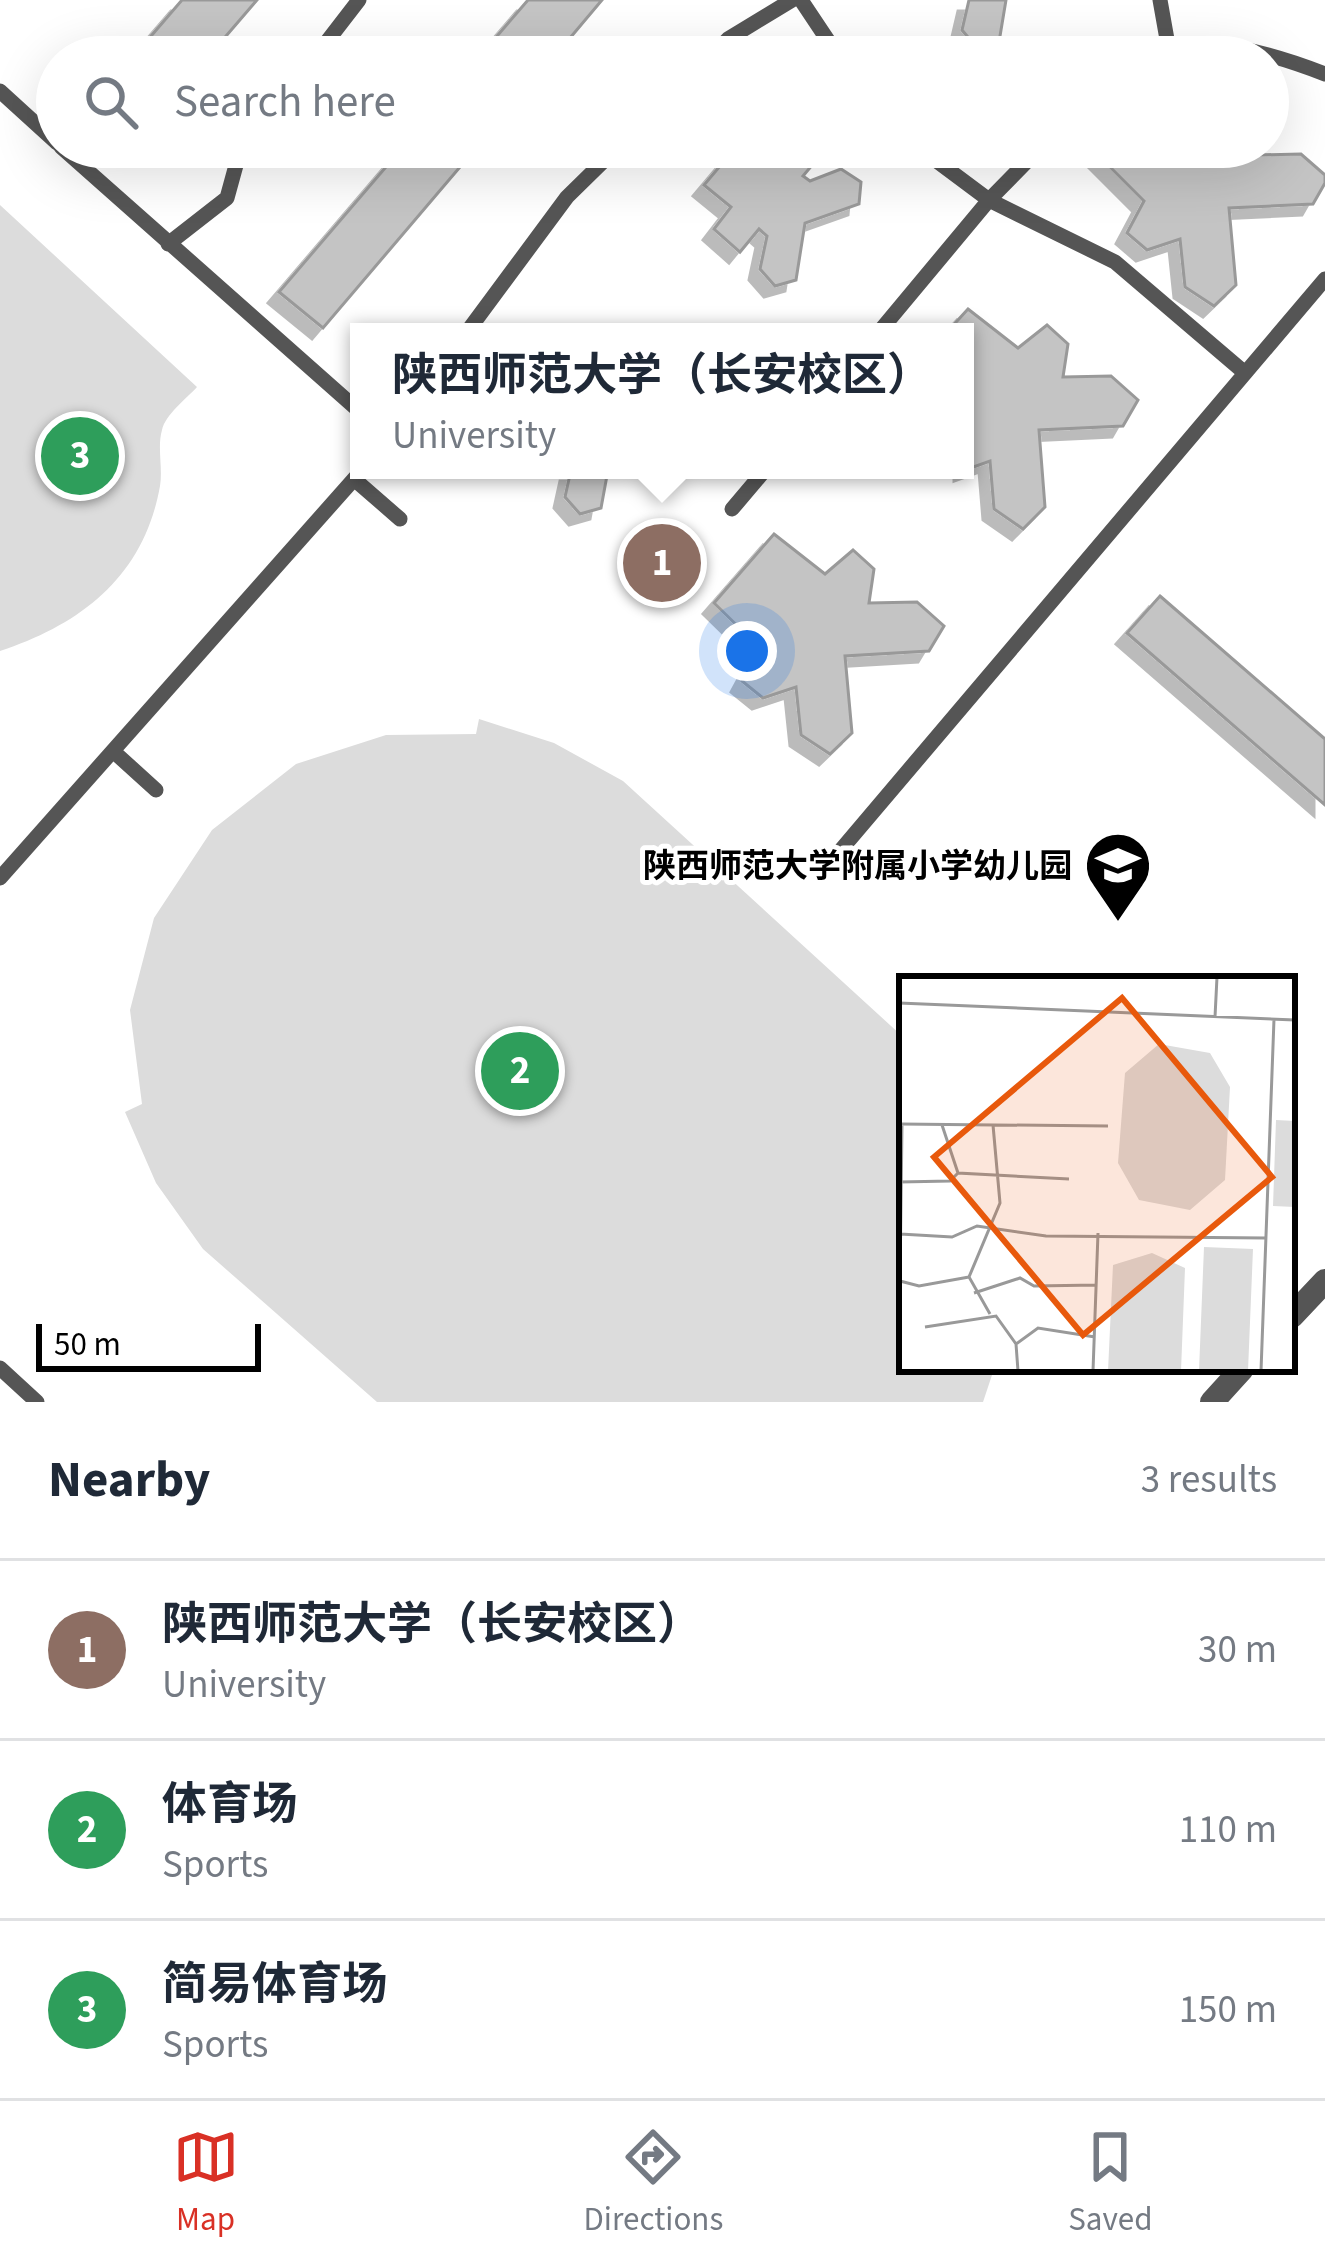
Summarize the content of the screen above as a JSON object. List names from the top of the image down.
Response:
{
  "places": {
    "school or university": ["陕西师范大学附属小学幼儿园"]
  },
  "scale_bar": "50 m",
  "page": {
    "search": "Search here",
    "popup": ["陕西师范大学（长安校区）", "University"],
    "pins": ["3", "1", "2"],
    "scale": "50 m",
    "heading": ["Nearby", "3 results"],
    "list": [
      {
        "mark": "1",
        "name": "陕西师范大学（长安校区）",
        "note": "University",
        "value": "30 m"
      },
      {
        "mark": "2",
        "name": "体育场",
        "note": "Sports",
        "value": "110 m"
      },
      {
        "mark": "3",
        "name": "简易体育场",
        "note": "Sports",
        "value": "150 m"
      }
    ],
    "nav": ["Map", "Directions", "Saved"]
  }
}
